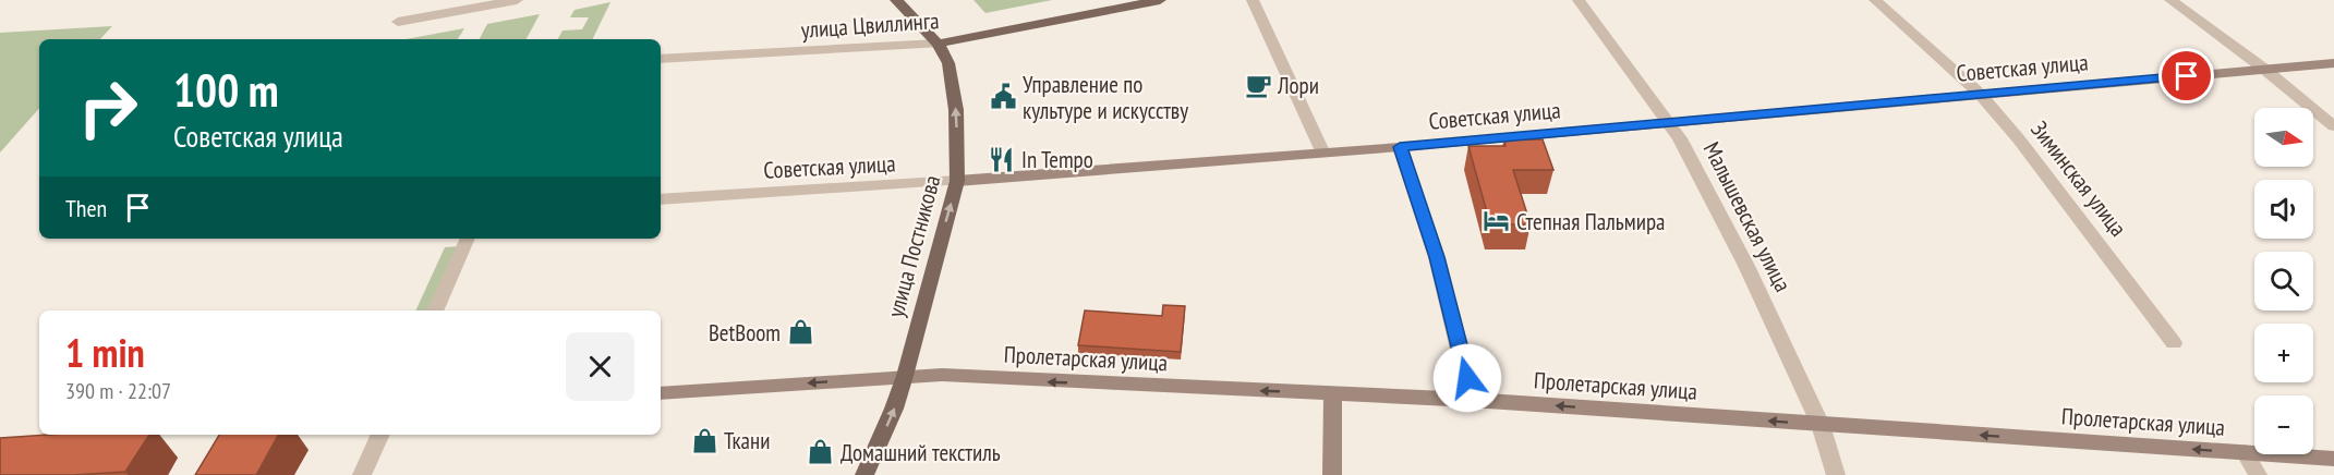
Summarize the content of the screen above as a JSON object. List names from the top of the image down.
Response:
{
  "streets": {
    "main road": ["улица Цвиллинга", "улица Постникова"],
    "street": [
      "Советская улица",
      "Зиминская улица",
      "Малышевская улица",
      "Пролетарская улица"
    ]
  },
  "crossings": [
    ["улица Цвиллинга", "улица Постникова"],
    ["Советская улица", "Зиминская улица"],
    ["Советская улица", "Малышевская улица"],
    ["Советская улица", "улица Постникова"],
    ["Малышевская улица", "Пролетарская улица"],
    ["улица Постникова", "Пролетарская улица"]
  ],
  "one_way": ["улица Постникова", "Пролетарская улица"],
  "places": {
    "cafe": ["Лори"],
    "public building": ["Управление по культуре и искусству"],
    "restaurant": ["In Tempo"],
    "hotel": ["Степная Пальмира"],
    "shop": ["BetBoom", "Ткани", "Домашний текстиль"]
  },
  "north": "right",
  "page": {
    "turn": ["100 m", "Советская улица"],
    "map_buttons": ["+", "−"],
    "then": "Then",
    "heading": ["1 min", "390 m · 22:07"]
  }
}
